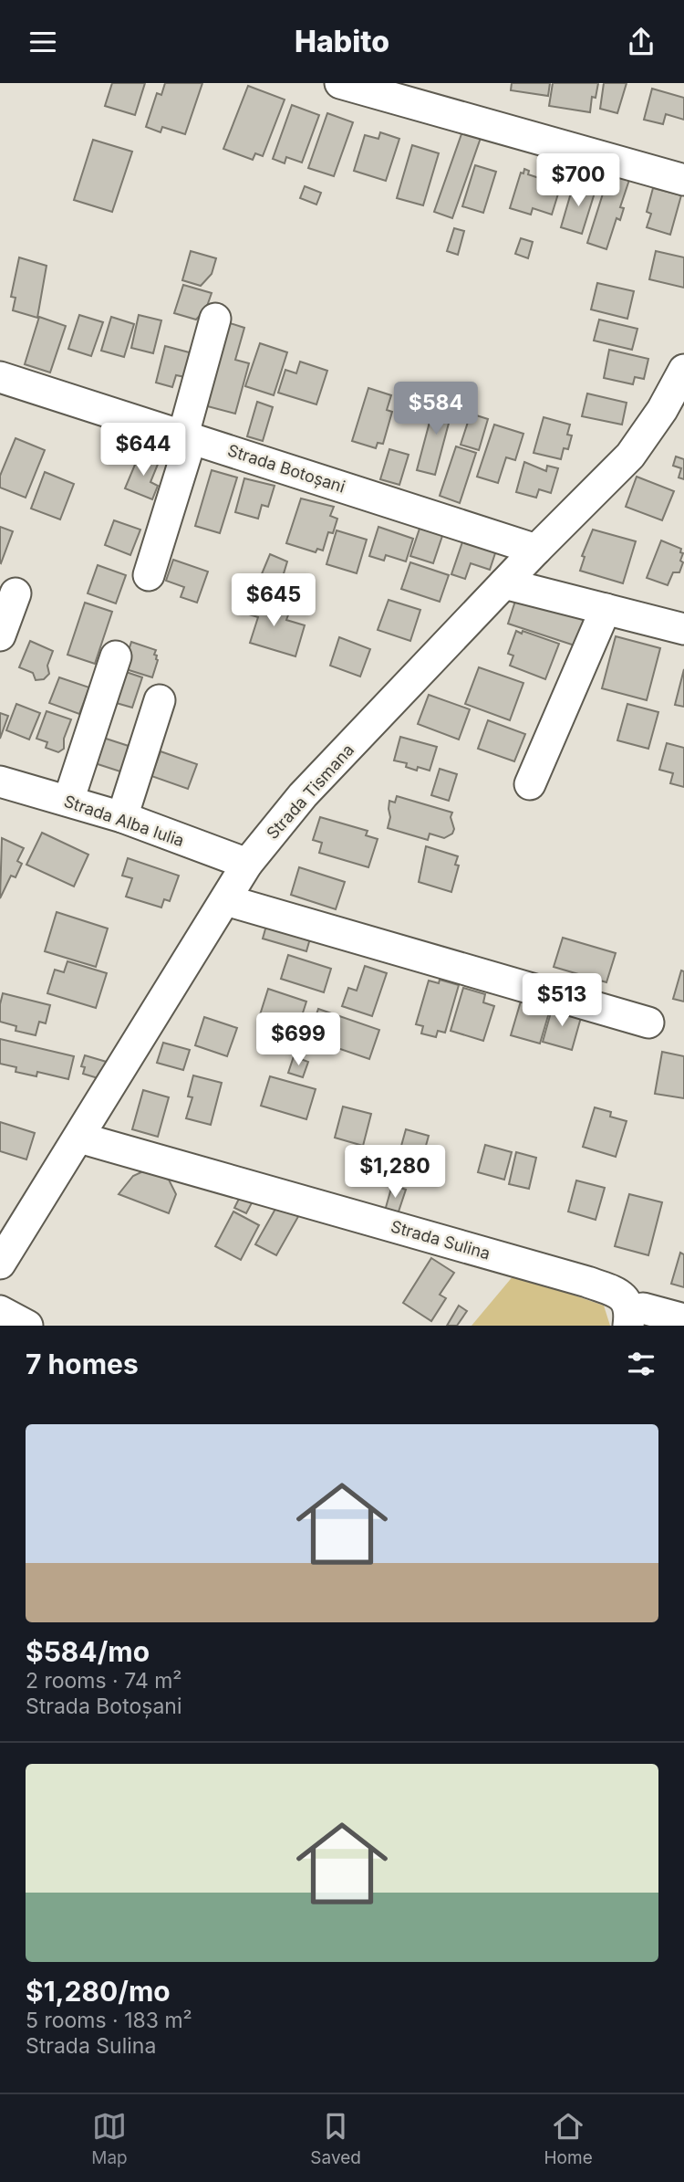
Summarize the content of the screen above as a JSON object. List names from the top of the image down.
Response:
{
  "streets": {
    "street": [
      "Strada Botoșani",
      "Strada Tismana",
      "Strada Alba Iulia",
      "Strada Sulina"
    ]
  },
  "crossings": [
    ["Strada Botoșani", "Strada Tismana"],
    ["Strada Tismana", "Strada Alba Iulia"],
    ["Strada Tismana", "Strada Sulina"]
  ],
  "page": {
    "header": "Habito",
    "price": [
      "$700",
      "$584",
      "$644",
      "$645",
      "$513",
      "$699",
      "$1,280"
    ],
    "heading": "7 homes",
    "list": [
      {
        "name": "$584/mo",
        "note": "2 rooms · 74 m² · Strada Botoșani"
      },
      {
        "name": "$1,280/mo",
        "note": "5 rooms · 183 m² · Strada Sulina"
      }
    ],
    "tabs": ["Map", "Saved", "Home"]
  }
}
